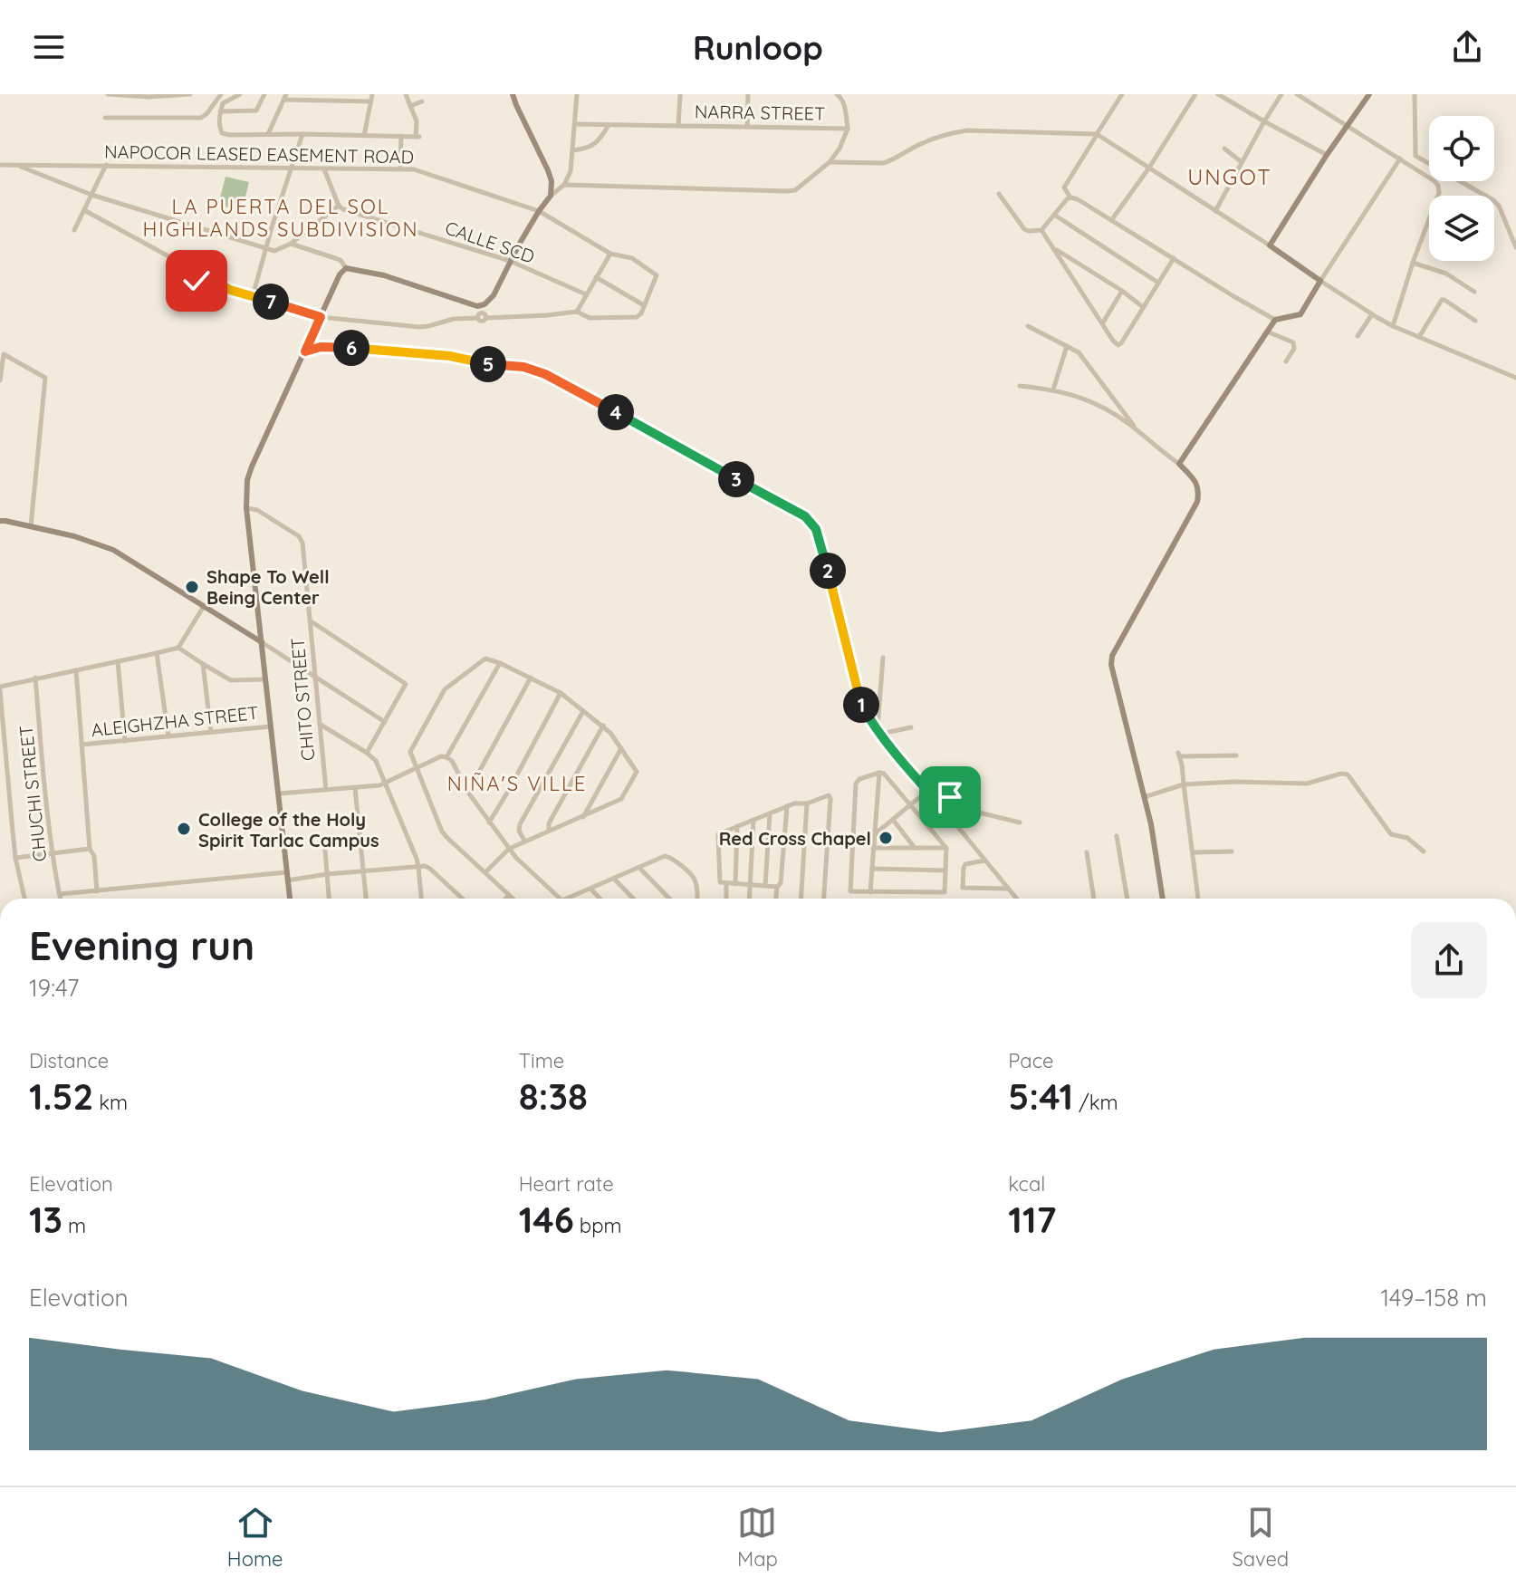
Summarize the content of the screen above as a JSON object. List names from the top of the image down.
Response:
{
  "streets": {
    "street": [
      "NARRA STREET",
      "NAPOCOR LEASED EASEMENT ROAD",
      "CALLE SCD",
      "CHITO STREET",
      "ALEIGHZHA STREET",
      "CHUCHI STREET"
    ]
  },
  "districts": ["UNGOT", "LA PUERTA DEL SOL HIGHLANDS SUBDIVISION", "NIÑA'S VILLE"],
  "places": ["Shape To Well Being Center", "College of the Holy Spirit Tarlac Campus", "Red Cross Chapel"],
  "page": {
    "header": "Runloop",
    "pins": [
      "7",
      "6",
      "5",
      "4",
      "3",
      "2",
      "1"
    ],
    "heading": ["Evening run", "19:47"],
    "stats": [
      ["Distance", "1.52 km"],
      ["Time", "8:38"],
      ["Pace", "5:41 /km"],
      ["Elevation", "13 m"],
      ["Heart rate", "146 bpm"],
      ["kcal", "117"]
    ],
    "chart": ["Elevation", "149–158 m"],
    "tabs": ["Home", "Map", "Saved"]
  }
}
